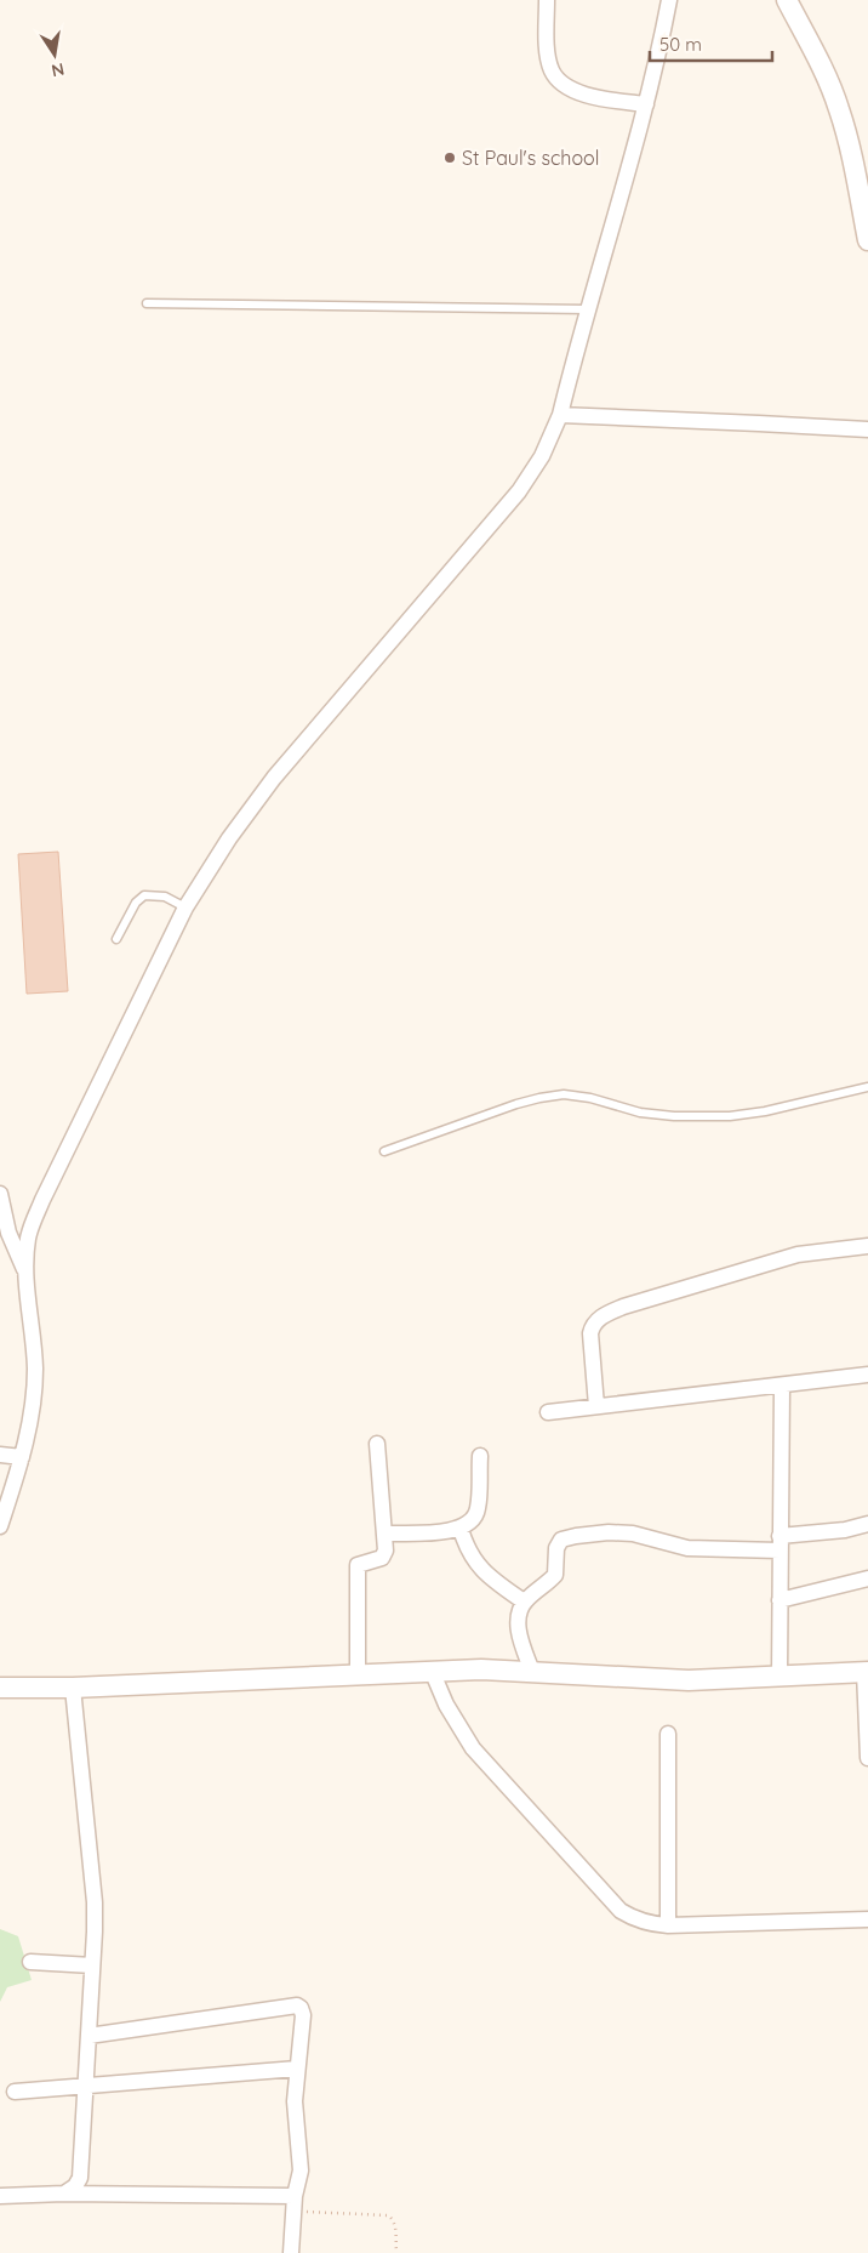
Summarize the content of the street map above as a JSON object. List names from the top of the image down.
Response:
{
  "places": ["St Paul's school"],
  "scale_bar": "50 m",
  "north": "bottom"
}
